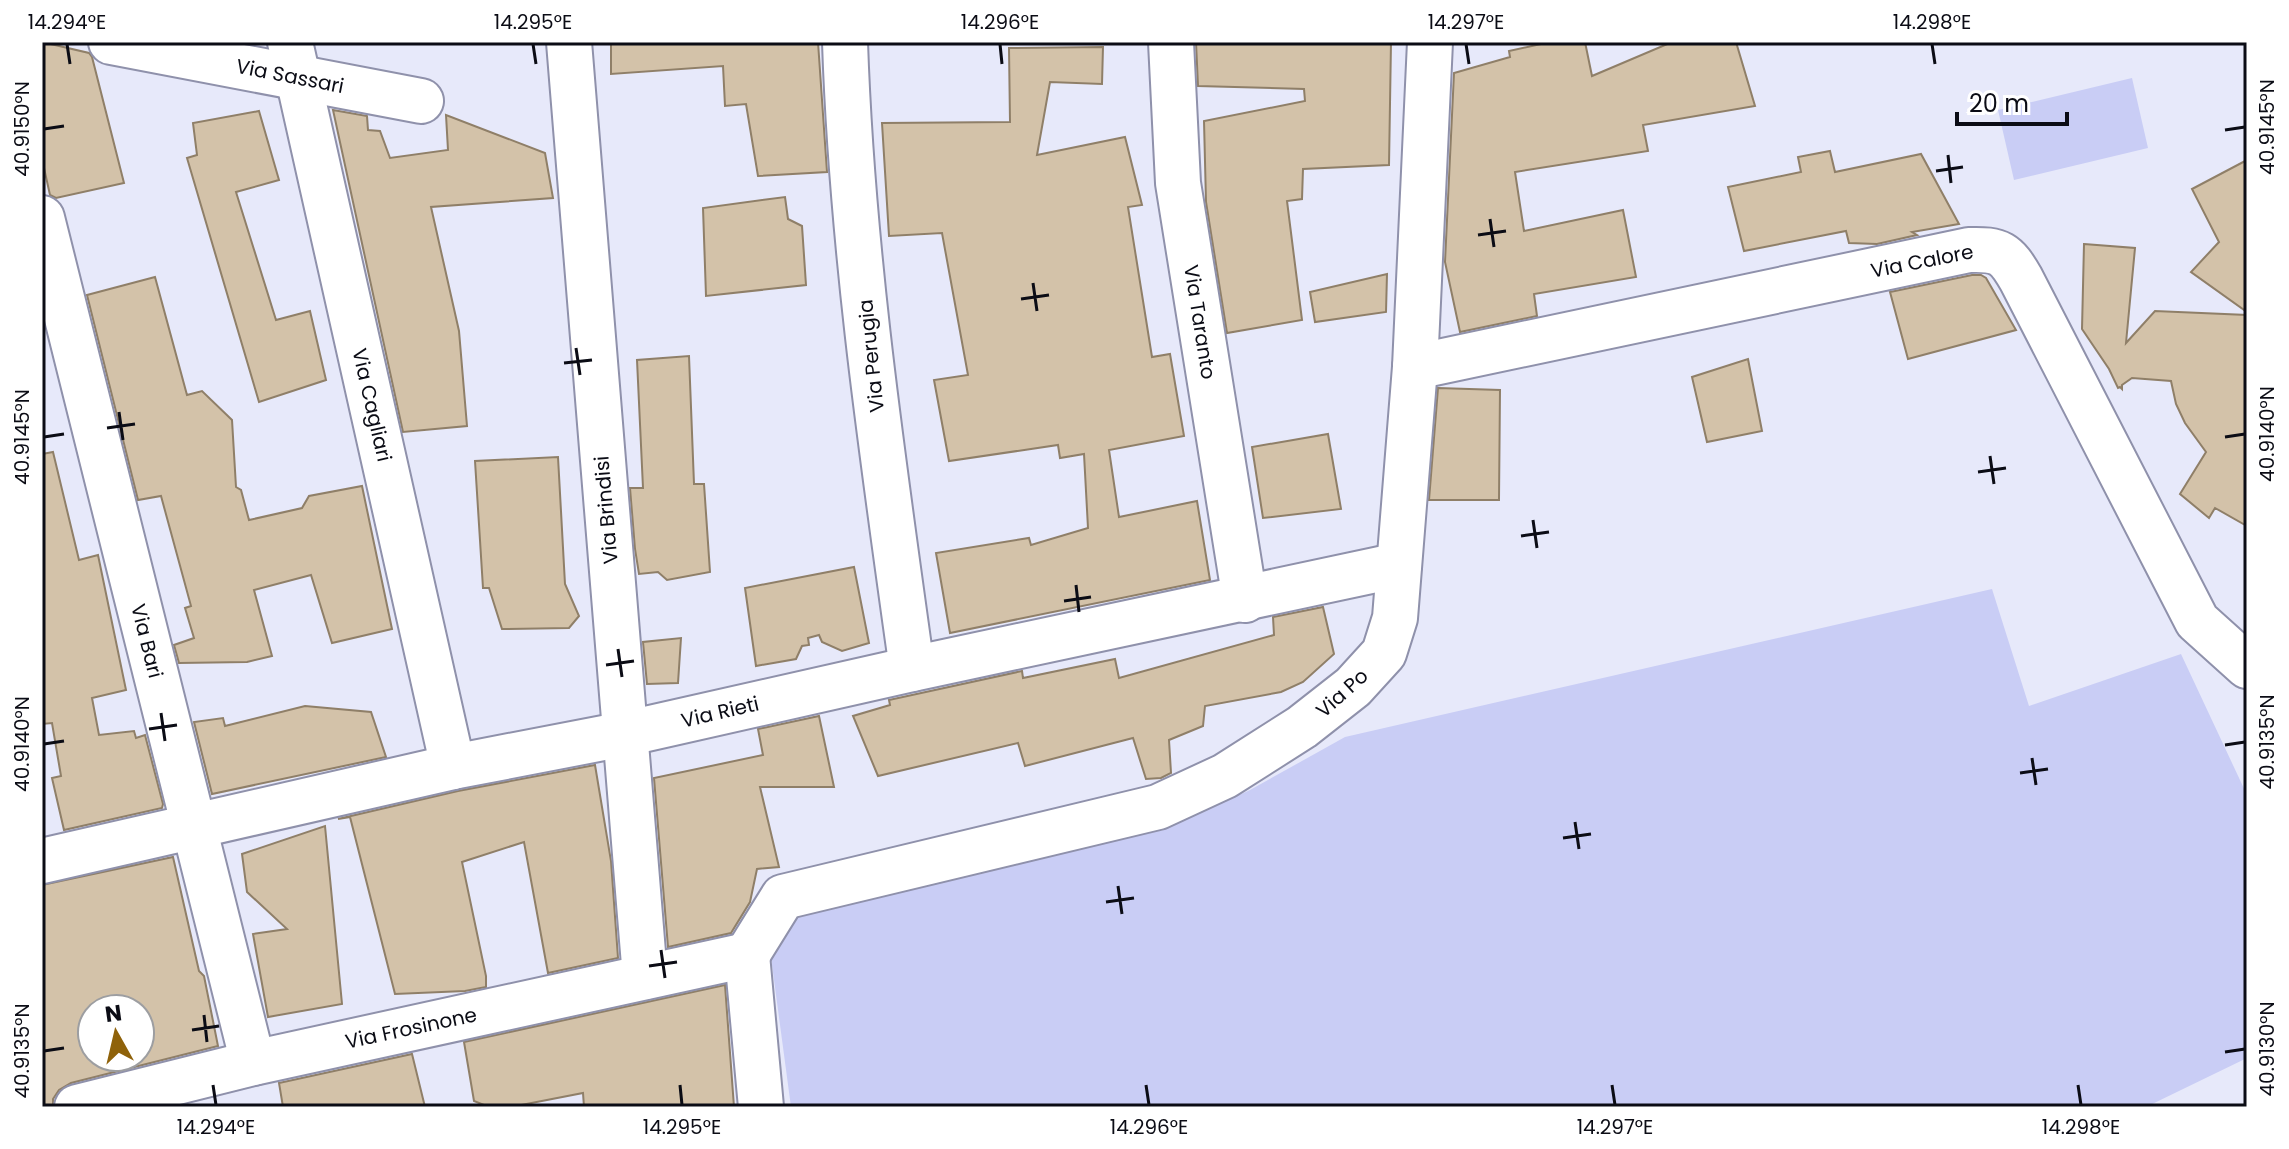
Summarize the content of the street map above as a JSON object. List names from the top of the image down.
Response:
{
  "streets": {
    "street": [
      "Via Sassari",
      "Via Calore",
      "Via Taranto",
      "Via Perugia",
      "Via Cagliari",
      "Via Brindisi",
      "Via Bari",
      "Via Po",
      "Via Rieti",
      "Via Frosinone"
    ]
  },
  "crossings": [
    ["Via Sassari", "Via Cagliari"],
    ["Via Calore", "Via Po"],
    ["Via Taranto", "Via Rieti"],
    ["Via Perugia", "Via Rieti"],
    ["Via Cagliari", "Via Rieti"],
    ["Via Brindisi", "Via Rieti"],
    ["Via Brindisi", "Via Frosinone"],
    ["Via Bari", "Via Rieti"],
    ["Via Bari", "Via Frosinone"],
    ["Via Po", "Via Rieti"],
    ["Via Po", "Via Frosinone"]
  ],
  "scale_bar": "20 m",
  "north": "top",
  "coordinates": [
    "14.294°E",
    "14.295°E",
    "14.296°E",
    "14.297°E",
    "14.298°E",
    "40.9145°N",
    "40.9150°N",
    "40.9140°N",
    "40.9135°N",
    "40.9130°N"
  ]
}
